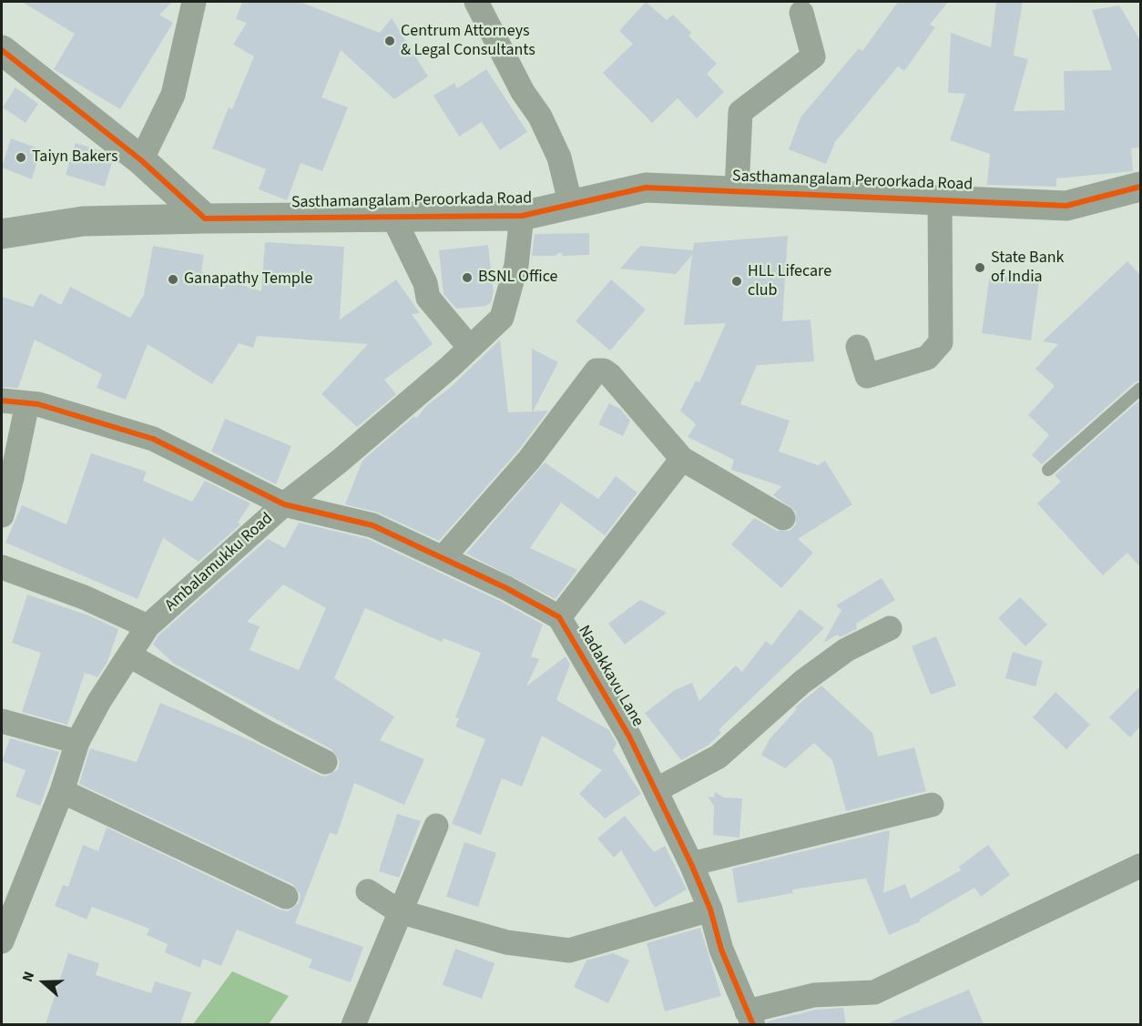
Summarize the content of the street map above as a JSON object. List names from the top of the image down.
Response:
{
  "streets": {
    "street": ["Sasthamangalam Peroorkada Road", "Ambalamukku Road", "Nadakkavu Lane"]
  },
  "crossings": [
    ["Sasthamangalam Peroorkada Road", "Ambalamukku Road"],
    ["Ambalamukku Road", "Nadakkavu Lane"]
  ],
  "places": [
    "Centrum Attorneys & Legal Consultants",
    "Taiyn Bakers",
    "State Bank of India",
    "BSNL Office",
    "Ganapathy Temple",
    "HLL Lifecare club"
  ],
  "north": "left"
}
